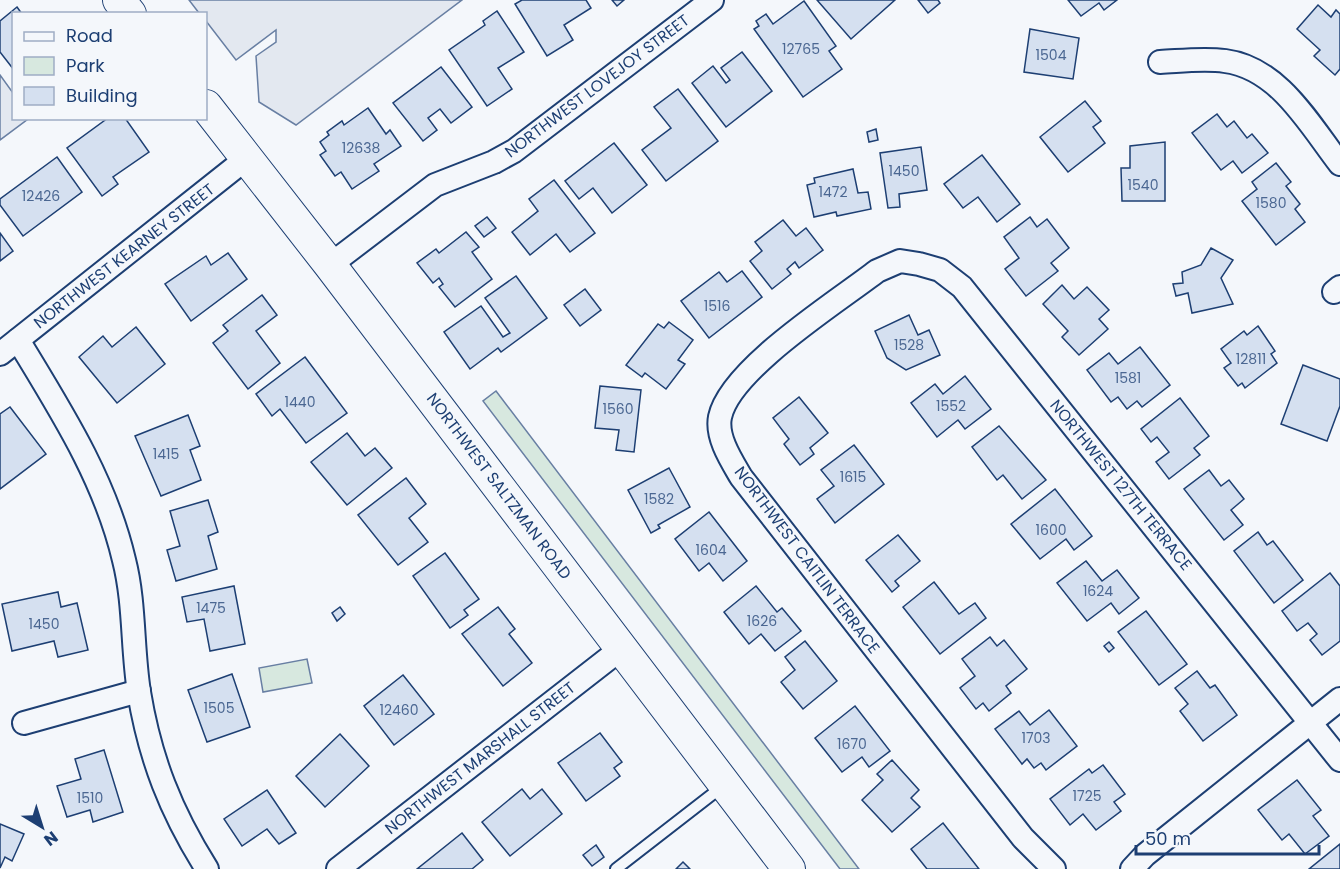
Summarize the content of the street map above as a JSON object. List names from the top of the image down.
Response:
{
  "streets": {
    "main road": ["NORTHWEST SALTZMAN ROAD"],
    "street": [
      "NORTHWEST LOVEJOY STREET",
      "NORTHWEST KEARNEY STREET",
      "NORTHWEST 127TH TERRACE",
      "NORTHWEST CAITLIN TERRACE",
      "NORTHWEST MARSHALL STREET"
    ]
  },
  "crossings": [
    ["NORTHWEST LOVEJOY STREET", "NORTHWEST SALTZMAN ROAD"],
    ["NORTHWEST KEARNEY STREET", "NORTHWEST SALTZMAN ROAD"],
    ["NORTHWEST 127TH TERRACE", "NORTHWEST CAITLIN TERRACE"],
    ["NORTHWEST SALTZMAN ROAD", "NORTHWEST MARSHALL STREET"]
  ],
  "house_numbers": [
    "12765",
    "1504",
    "12638",
    "1450",
    "1540",
    "1472",
    "12426",
    "1580",
    "1516",
    "1528",
    "12811",
    "1581",
    "1440",
    "1552",
    "1560",
    "1415",
    "1615",
    "1582",
    "1600",
    "1604",
    "1624",
    "1475",
    "1626",
    "1450",
    "1505",
    "12460",
    "1703",
    "1670",
    "1725",
    "1510"
  ],
  "legend": ["Road", "Park", "Building"],
  "scale_bar": "50 m",
  "north": "bottom right"
}
